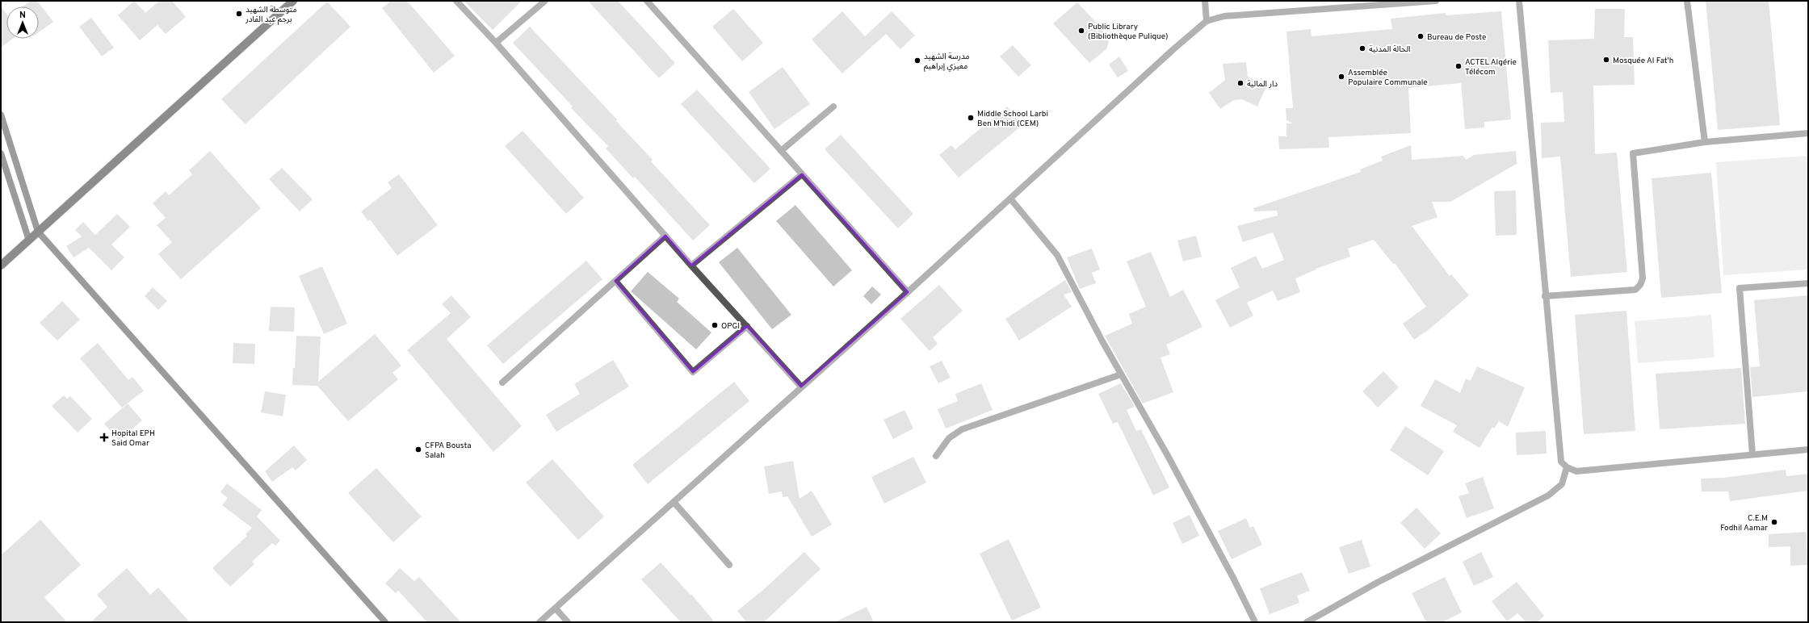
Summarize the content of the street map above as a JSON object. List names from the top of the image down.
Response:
{
  "places": {
    "other": [
      "متوسطة الشهيد برجم عبد القادر",
      "Public Library (Bibliothèque Pulique)",
      "Bureau de Poste",
      "الحالة المدنية",
      "Mosquée Al Fat'h",
      "مدرسة الشهيد معيزي إبراهيم",
      "ACTEL Algérie Télécom",
      "Assemblée Populaire Communale",
      "دار المالية",
      "Middle School Larbi Ben M'hidi (CEM)",
      "OPGI",
      "CFPA Bousta Salah",
      "C.E.M Fodhil Aamar"
    ],
    "health": ["Hopital EPH Said Omar"]
  },
  "north": "top"
}
